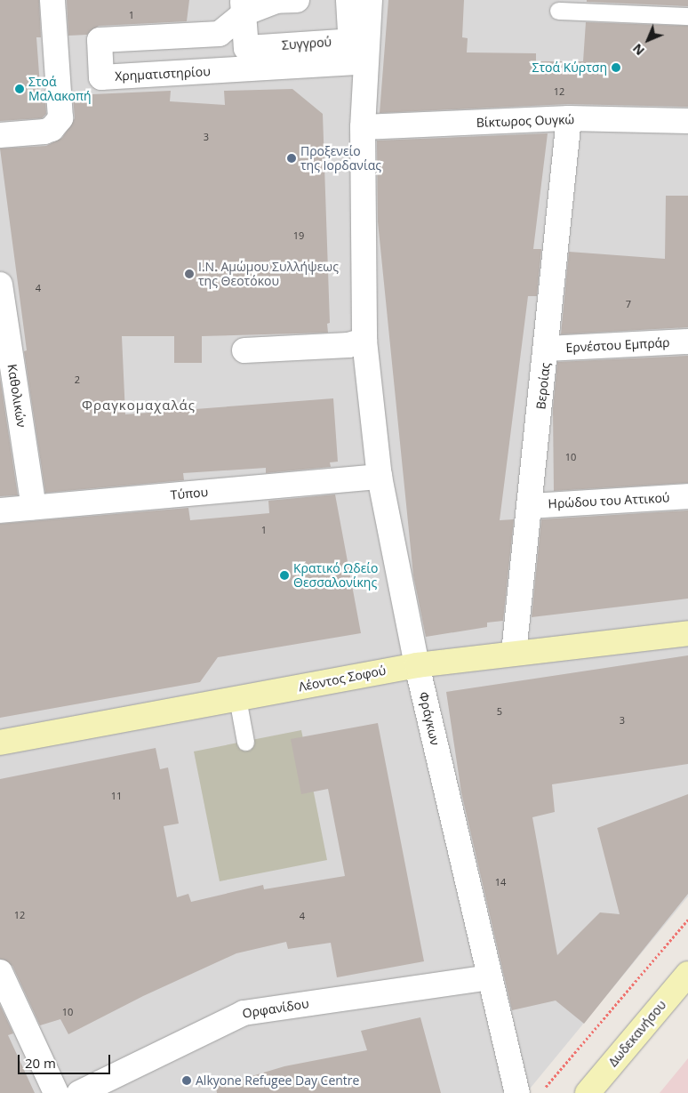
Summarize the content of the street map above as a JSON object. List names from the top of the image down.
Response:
{
  "streets": {
    "street": [
      "Συγγρού",
      "Χρηματιστηρίου",
      "Βίκτωρος Ουγκώ",
      "Ερνέστου Εμπράρ",
      "Βεροίας",
      "Καθολικών",
      "Τύπου",
      "Ηρώδου του Αττικού",
      "Λέοντος Σοφού",
      "Φράγκων",
      "Ορφανίδου",
      "Δωδεκανήσου"
    ]
  },
  "crossings": [
    ["Συγγρού", "Χρηματιστηρίου"],
    ["Συγγρού", "Φράγκων"],
    ["Χρηματιστηρίου", "Φράγκων"],
    ["Βίκτωρος Ουγκώ", "Βεροίας"],
    ["Βίκτωρος Ουγκώ", "Φράγκων"],
    ["Ερνέστου Εμπράρ", "Βεροίας"],
    ["Βεροίας", "Ηρώδου του Αττικού"],
    ["Βεροίας", "Λέοντος Σοφού"],
    ["Καθολικών", "Τύπου"],
    ["Τύπου", "Φράγκων"],
    ["Λέοντος Σοφού", "Φράγκων"],
    ["Φράγκων", "Ορφανίδου"]
  ],
  "districts": ["Φραγκομαχαλάς"],
  "places": [
    "Στοά Κύρτση",
    "Στοά Μαλακοπή",
    "Προξενείο της Ιορδανίας",
    "I.N. Αμώμου Συλλήψεως της Θεοτόκου",
    "Κρατικό Ωδείο Θεσσαλονίκης",
    "Alkyone Refugee Day Centre"
  ],
  "house_numbers": [
    "1",
    "12",
    "3",
    "19",
    "4",
    "7",
    "2",
    "10",
    "1",
    "5",
    "3",
    "11",
    "14",
    "12",
    "4",
    "10"
  ],
  "scale_bar": "20 m",
  "north": "bottom left"
}
